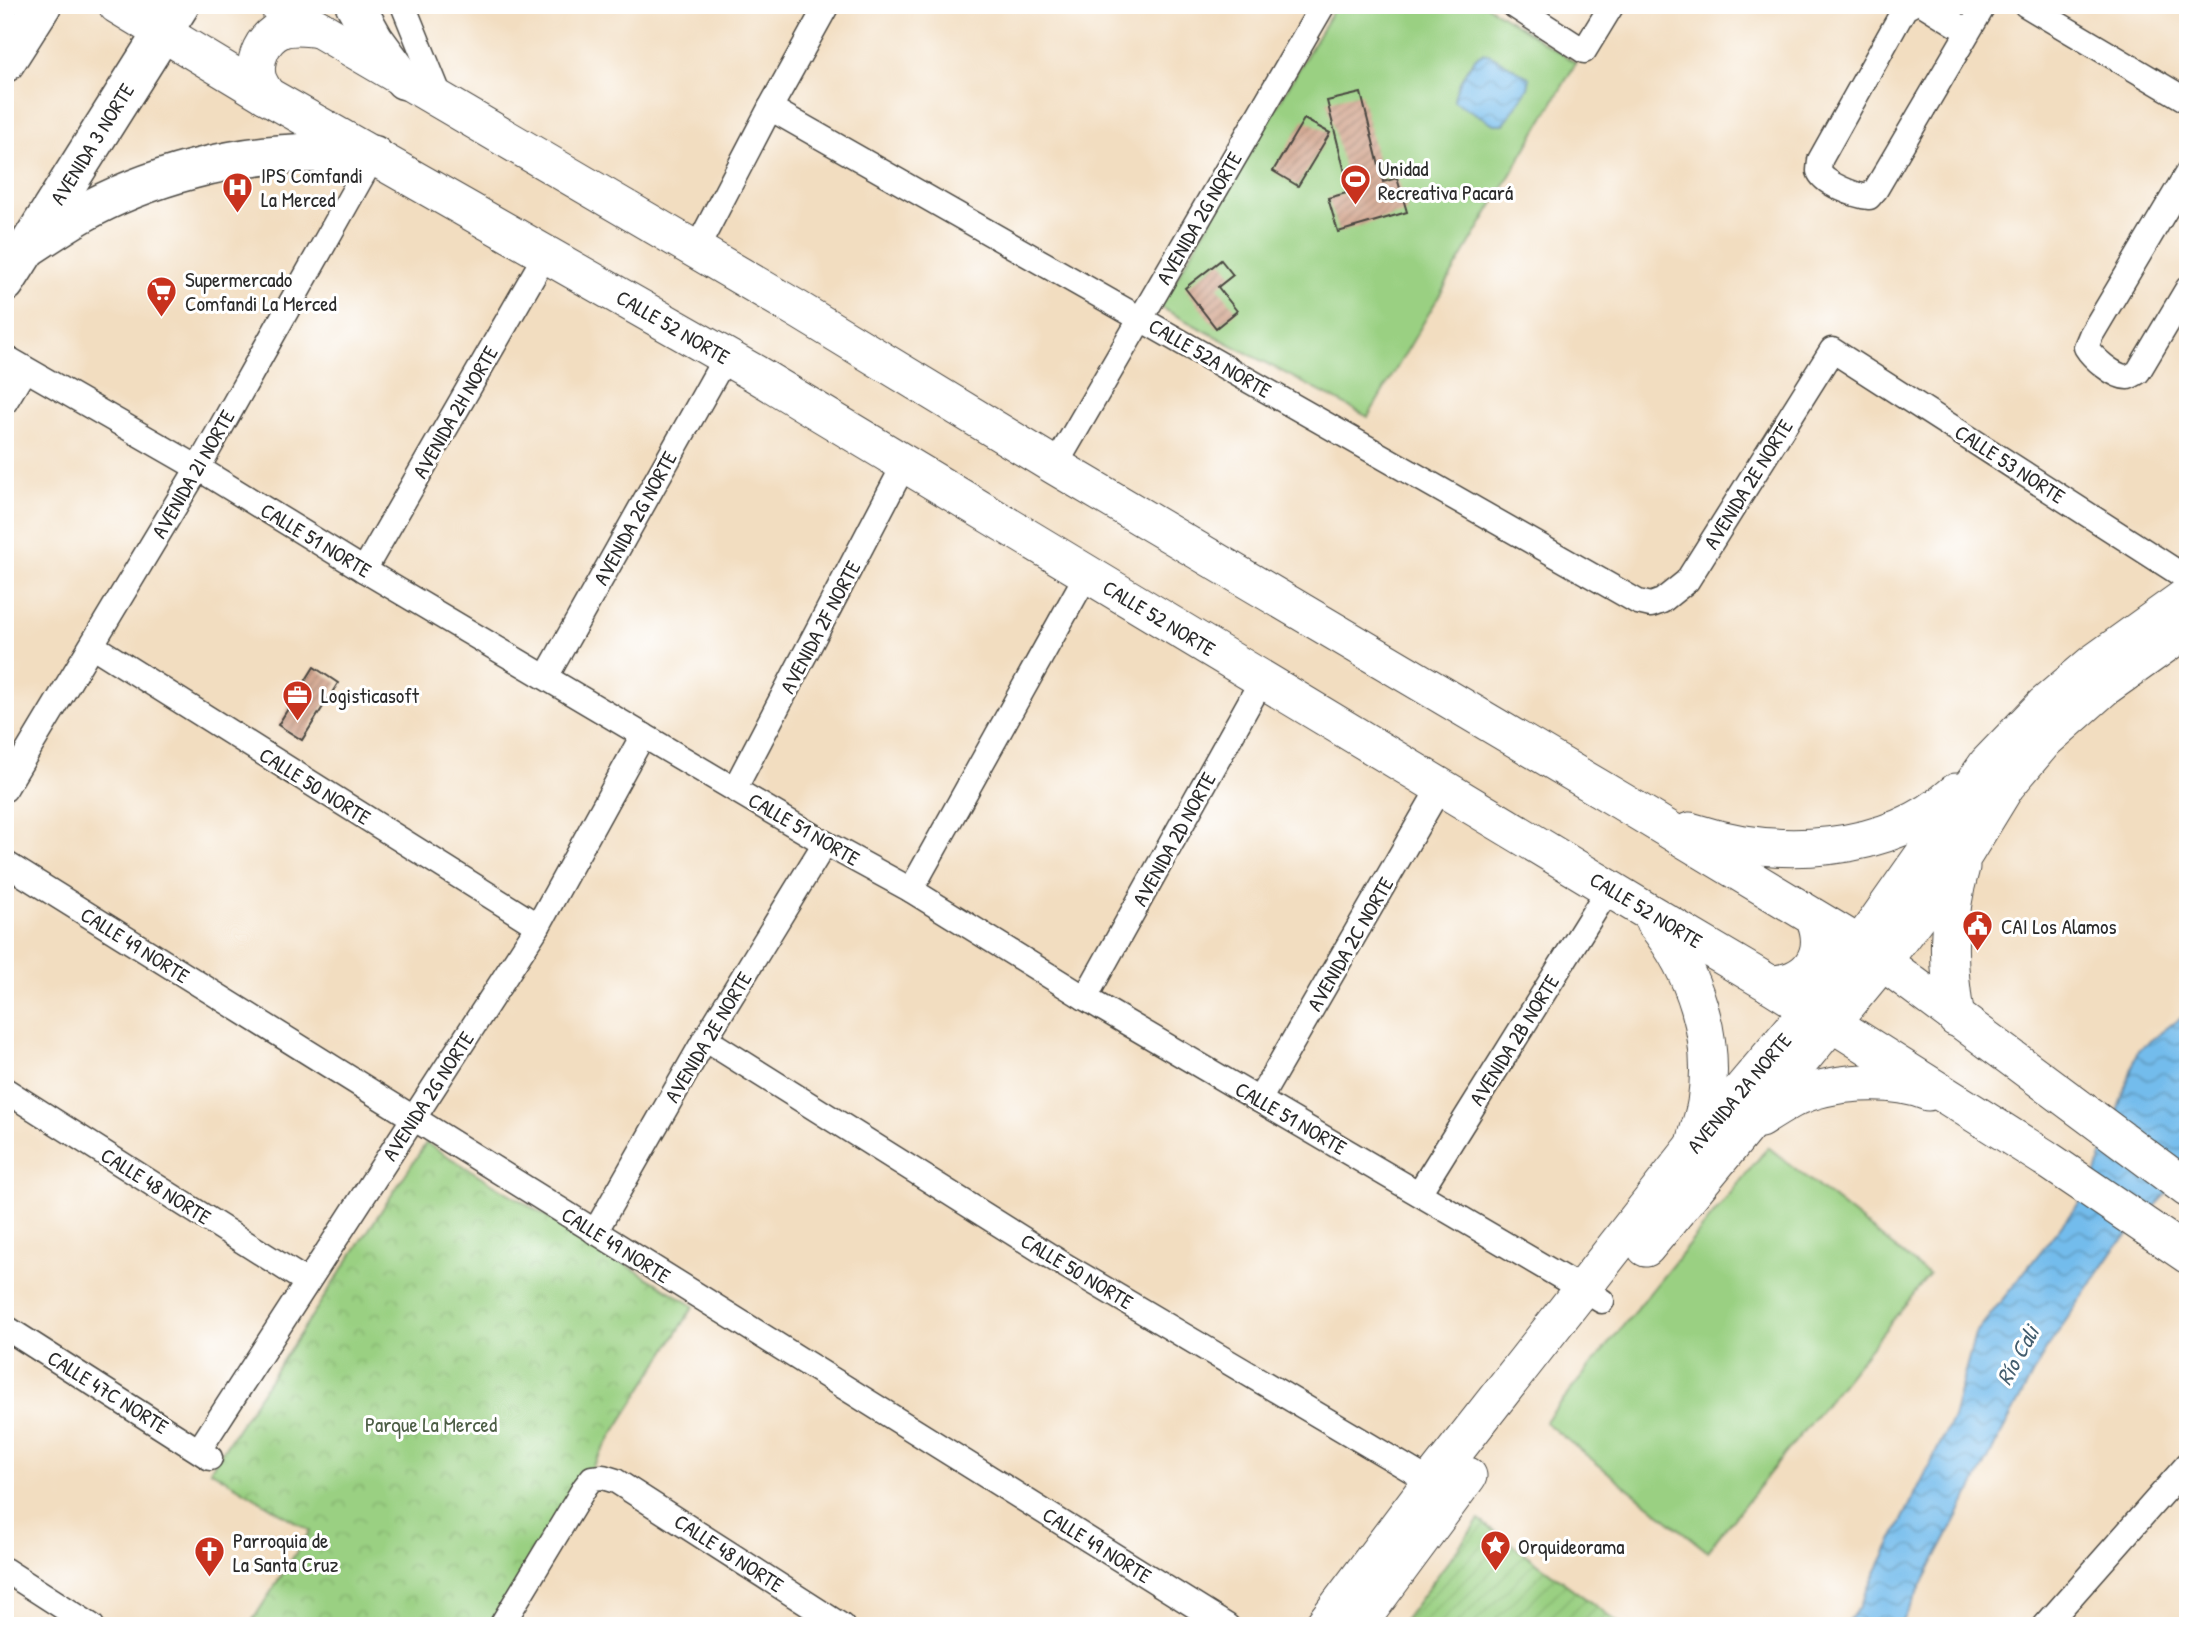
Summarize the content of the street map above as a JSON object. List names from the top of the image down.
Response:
{
  "streets": {
    "main road": ["AVENIDA 3 NORTE", "CALLE 52 NORTE", "AVENIDA 2A NORTE"],
    "street": [
      "AVENIDA 2G NORTE",
      "CALLE 52A NORTE",
      "AVENIDA 2H NORTE",
      "CALLE 53 NORTE",
      "AVENIDA 2I NORTE",
      "AVENIDA 2E NORTE",
      "CALLE 51 NORTE",
      "AVENIDA 2F NORTE",
      "CALLE 50 NORTE",
      "AVENIDA 2D NORTE",
      "AVENIDA 2C NORTE",
      "CALLE 49 NORTE",
      "AVENIDA 2B NORTE",
      "CALLE 48 NORTE",
      "CALLE 47C NORTE"
    ]
  },
  "crossings": [
    ["AVENIDA 3 NORTE", "CALLE 52 NORTE"],
    ["AVENIDA 2G NORTE", "CALLE 52 NORTE"],
    ["AVENIDA 2G NORTE", "CALLE 52A NORTE"],
    ["AVENIDA 2G NORTE", "CALLE 51 NORTE"],
    ["AVENIDA 2G NORTE", "CALLE 50 NORTE"],
    ["AVENIDA 2G NORTE", "CALLE 49 NORTE"],
    ["AVENIDA 2G NORTE", "CALLE 48 NORTE"],
    ["AVENIDA 2G NORTE", "CALLE 47C NORTE"],
    ["CALLE 52 NORTE", "AVENIDA 2H NORTE"],
    ["CALLE 52 NORTE", "AVENIDA 2I NORTE"],
    ["CALLE 52 NORTE", "AVENIDA 2F NORTE"],
    ["CALLE 52 NORTE", "AVENIDA 2D NORTE"],
    ["CALLE 52 NORTE", "AVENIDA 2C NORTE"],
    ["CALLE 52 NORTE", "AVENIDA 2B NORTE"],
    ["CALLE 52 NORTE", "AVENIDA 2A NORTE"],
    ["CALLE 52A NORTE", "AVENIDA 2E NORTE"],
    ["AVENIDA 2H NORTE", "CALLE 51 NORTE"],
    ["CALLE 53 NORTE", "AVENIDA 2E NORTE"],
    ["AVENIDA 2I NORTE", "CALLE 51 NORTE"],
    ["AVENIDA 2I NORTE", "CALLE 50 NORTE"],
    ["AVENIDA 2E NORTE", "CALLE 51 NORTE"],
    ["AVENIDA 2E NORTE", "CALLE 50 NORTE"],
    ["AVENIDA 2E NORTE", "CALLE 49 NORTE"],
    ["CALLE 51 NORTE", "AVENIDA 2F NORTE"],
    ["CALLE 51 NORTE", "AVENIDA 2D NORTE"],
    ["CALLE 51 NORTE", "AVENIDA 2C NORTE"],
    ["CALLE 51 NORTE", "AVENIDA 2B NORTE"],
    ["CALLE 51 NORTE", "AVENIDA 2A NORTE"],
    ["CALLE 50 NORTE", "AVENIDA 2A NORTE"]
  ],
  "water": ["Río Cali"],
  "parks": ["Parque La Merced"],
  "places": {
    "sports": ["Unidad Recreativa Pacará"],
    "hospital": ["IPS Comfandi La Merced"],
    "supermarket": ["Supermercado Comfandi La Merced"],
    "office": ["Logisticasoft"],
    "public building": ["CAI Los Alamos"],
    "place": ["Orquideorama"],
    "church": ["Parroquia de La Santa Cruz"]
  }
}
